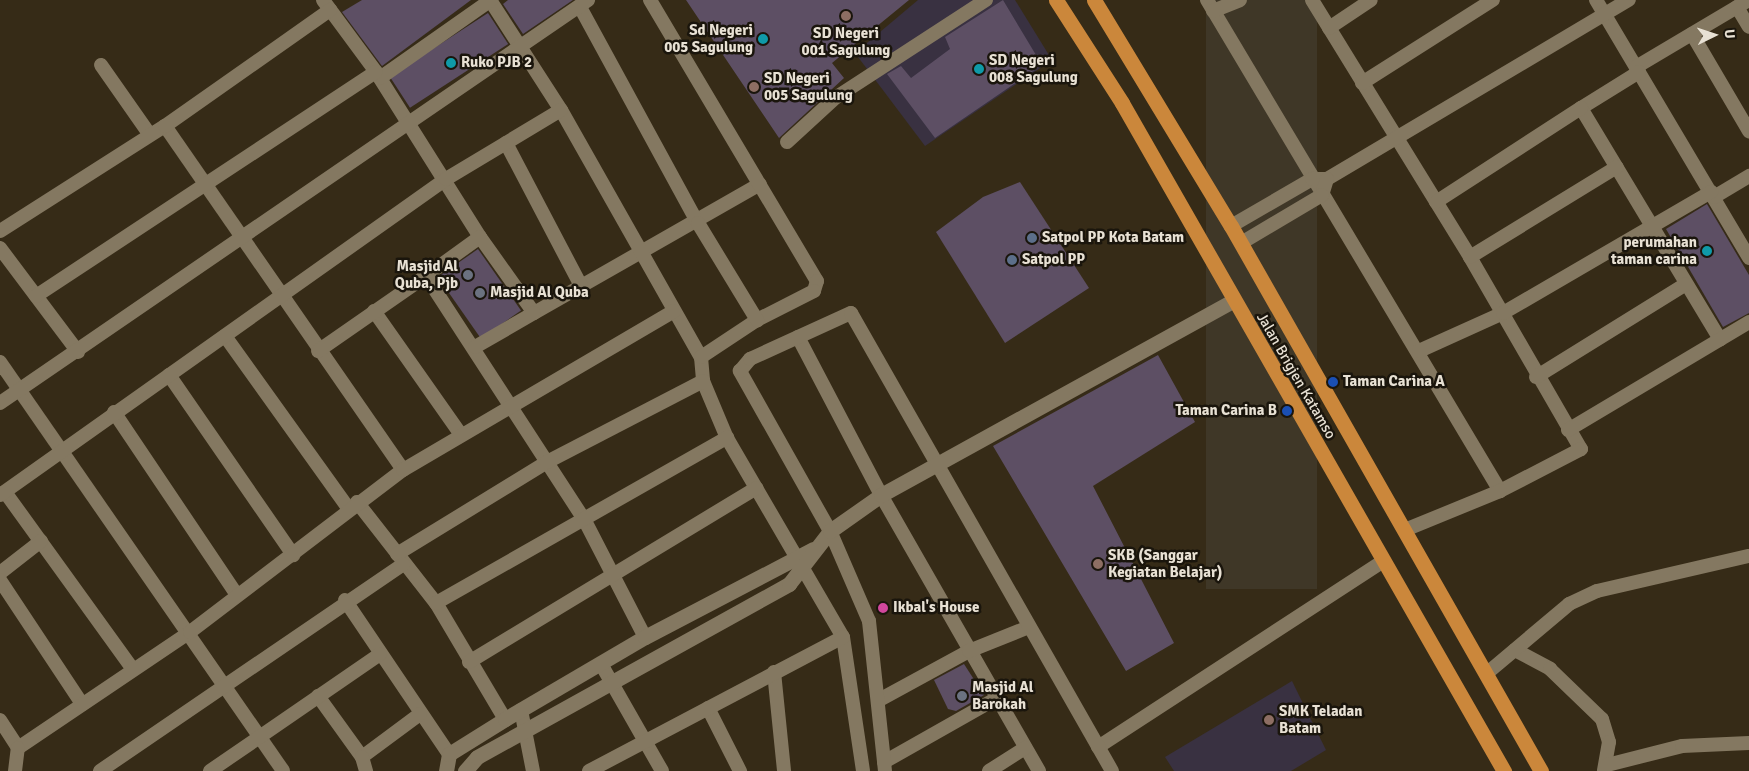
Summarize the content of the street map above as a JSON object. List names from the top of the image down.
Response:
{
  "streets": {
    "highway": ["Jalan Brigjen Katamso"]
  },
  "places": [
    "SD Negeri 001 Sagulung",
    "Sd Negeri 005 Sagulung",
    "Ruko PJB 2",
    "SD Negeri 008 Sagulung",
    "SD Negeri 005 Sagulung",
    "Satpol PP Kota Batam",
    "perumahan taman carina",
    "Satpol PP",
    "Masjid Al Quba, Pjb",
    "Masjid Al Quba",
    "Taman Carina A",
    "Taman Carina B",
    "SKB (Sanggar Kegiatan Belajar)",
    "Ikbal's House",
    "Masjid Al Barokah",
    "SMK Teladan Batam"
  ],
  "north": "right"
}
